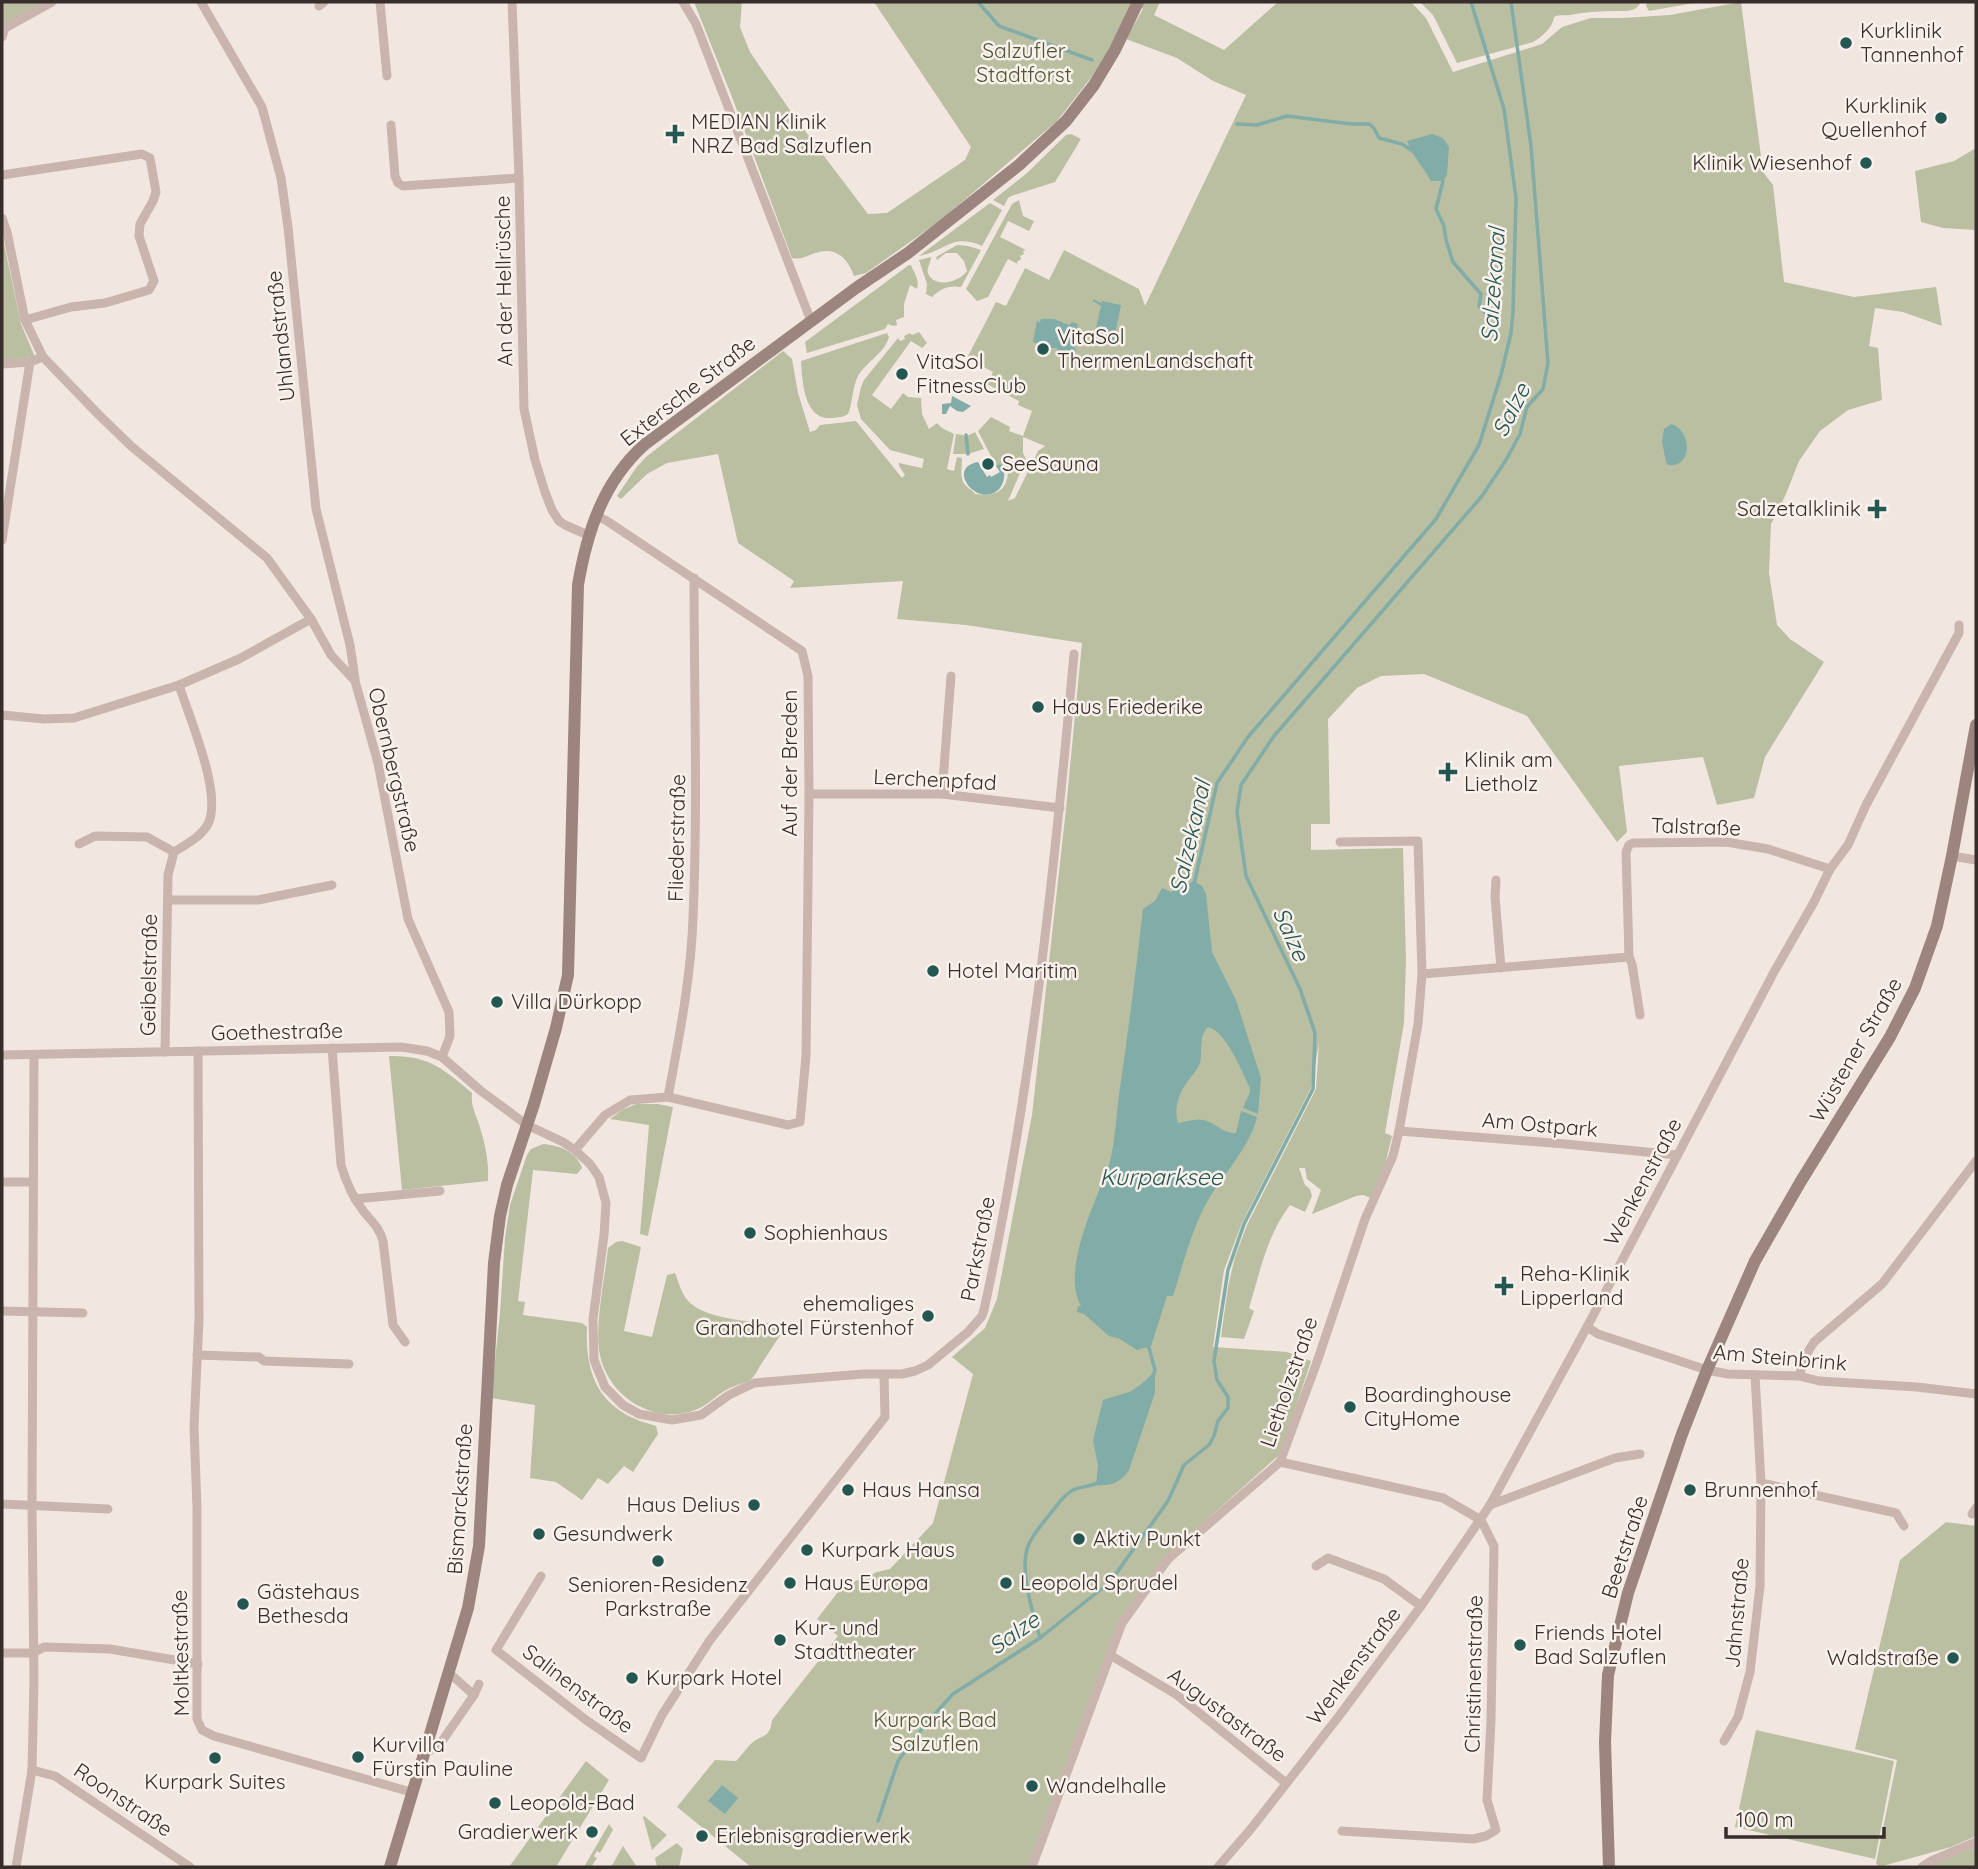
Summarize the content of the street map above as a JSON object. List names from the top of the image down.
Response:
{
  "streets": {
    "main road": [
      "Extersche Straße",
      "Wüstener Straße",
      "Bismarckstraße",
      "Beetstraße"
    ],
    "street": [
      "An der Hellrüsche",
      "Uhlandstraße",
      "Auf der Breden",
      "Obernbergstraße",
      "Lerchenpfad",
      "Talstraße",
      "Fliederstraße",
      "Geibelstraße",
      "Goethestraße",
      "Am Ostpark",
      "Wenkenstraße",
      "Parkstraße",
      "Am Steinbrink",
      "Lietholzstraße",
      "Jahnstraße",
      "Moltkestraße",
      "Christinenstraße",
      "Salinenstraße",
      "Augustastraße",
      "Roonstraße"
    ]
  },
  "crossings": [
    ["An der Hellrüsche", "Extersche Straße"],
    ["Uhlandstraße", "Obernbergstraße"],
    ["Extersche Straße", "Auf der Breden"],
    ["Extersche Straße", "Goethestraße"],
    ["Extersche Straße", "Bismarckstraße"],
    ["Auf der Breden", "Lerchenpfad"],
    ["Auf der Breden", "Fliederstraße"],
    ["Obernbergstraße", "Goethestraße"],
    ["Lerchenpfad", "Parkstraße"],
    ["Talstraße", "Wenkenstraße"],
    ["Geibelstraße", "Goethestraße"],
    ["Goethestraße", "Parkstraße"],
    ["Goethestraße", "Bismarckstraße"],
    ["Goethestraße", "Moltkestraße"],
    ["Wüstener Straße", "Am Steinbrink"],
    ["Wüstener Straße", "Beetstraße"],
    ["Am Ostpark", "Wenkenstraße"],
    ["Am Ostpark", "Lietholzstraße"],
    ["Wenkenstraße", "Am Steinbrink"],
    ["Wenkenstraße", "Christinenstraße"],
    ["Wenkenstraße", "Augustastraße"],
    ["Parkstraße", "Salinenstraße"],
    ["Am Steinbrink", "Beetstraße"],
    ["Am Steinbrink", "Jahnstraße"],
    ["Lietholzstraße", "Augustastraße"],
    ["Bismarckstraße", "Moltkestraße"]
  ],
  "water": ["Salzekanal", "Salze", "Kurparksee"],
  "parks": ["Salzufler Stadtforst", "Kurpark Bad Salzuflen"],
  "places": {
    "other": [
      "Kurklinik Tannenhof",
      "Kurklinik Quellenhof",
      "Klinik Wiesenhof",
      "VitaSol ThermenLandschaft",
      "VitaSol FitnessClub",
      "SeeSauna",
      "Haus Friederike",
      "Hotel Maritim",
      "Villa Dürkopp",
      "Sophienhaus",
      "ehemaliges Grandhotel Fürstenhof",
      "Boardinghouse CityHome",
      "Haus Hansa",
      "Brunnenhof",
      "Haus Delius",
      "Gesundwerk",
      "Aktiv Punkt",
      "Kurpark Haus",
      "Senioren-Residenz Parkstraße",
      "Haus Europa",
      "Leopold Sprudel",
      "Gästehaus Bethesda",
      "Kur- und Stadttheater",
      "Friends Hotel Bad Salzuflen",
      "Waldstraße",
      "Kurpark Hotel",
      "Kurvilla Fürstin Pauline",
      "Kurpark Suites",
      "Wandelhalle",
      "Leopold-Bad",
      "Gradierwerk",
      "Erlebnisgradierwerk"
    ],
    "health": [
      "MEDIAN Klinik NRZ Bad Salzuflen",
      "Salzetalklinik",
      "Klinik am Lietholz",
      "Reha-Klinik Lipperland"
    ]
  },
  "scale_bar": "100 m"
}
